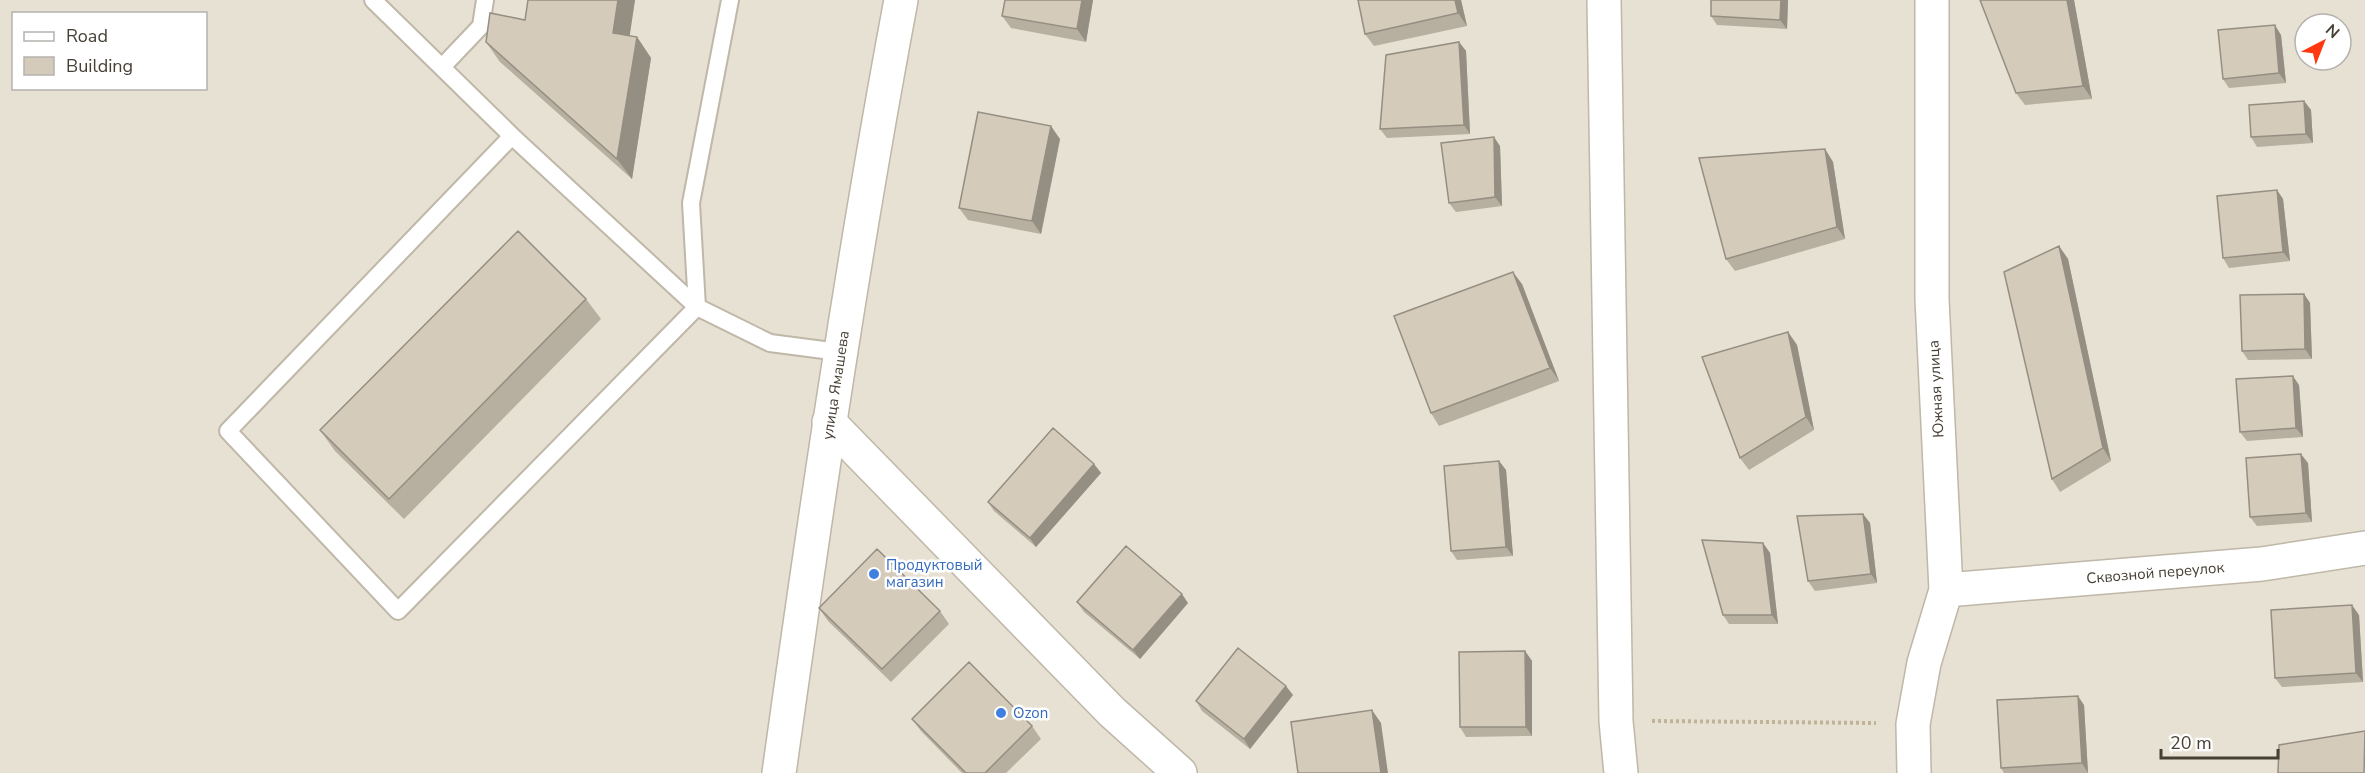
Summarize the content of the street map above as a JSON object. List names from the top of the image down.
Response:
{
  "streets": {
    "street": ["улица Ямашева", "Южная улица", "Сквозной переулок"]
  },
  "crossings": [
    ["Южная улица", "Сквозной переулок"]
  ],
  "places": ["Продуктовый магазин", "Ozon"],
  "legend": ["Road", "Building"],
  "scale_bar": "20 m",
  "north": "top right"
}
